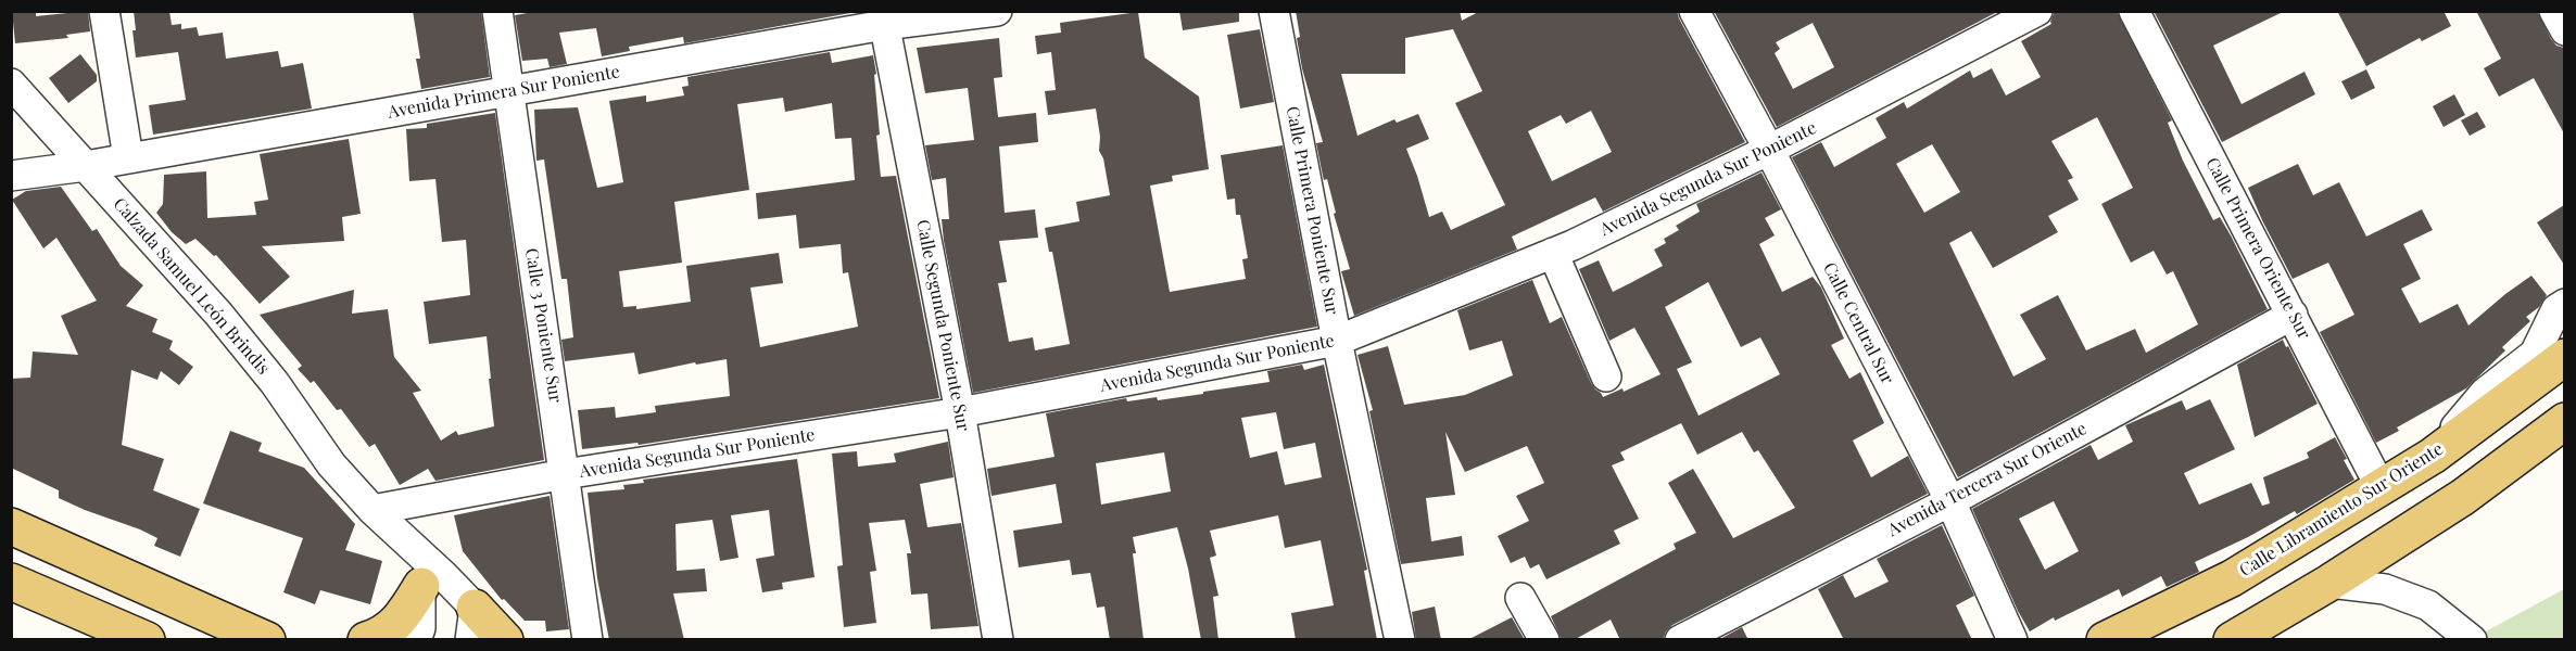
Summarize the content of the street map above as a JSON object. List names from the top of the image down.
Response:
{
  "streets": {
    "main road": ["Calle Libramiento Sur Oriente"],
    "street": [
      "Avenida Primera Sur Poniente",
      "Avenida Segunda Sur Poniente",
      "Calle Primera Poniente Sur",
      "Calle Primera Oriente Sur",
      "Calzada Samuel León Brindis",
      "Calle Central Sur",
      "Calle 3 Poniente Sur",
      "Calle Segunda Poniente Sur",
      "Avenida Tercera Sur Oriente"
    ]
  },
  "crossings": [
    ["Avenida Primera Sur Poniente", "Calzada Samuel León Brindis"],
    ["Avenida Primera Sur Poniente", "Calle 3 Poniente Sur"],
    ["Avenida Primera Sur Poniente", "Calle Segunda Poniente Sur"],
    ["Avenida Segunda Sur Poniente", "Calle Primera Poniente Sur"],
    ["Avenida Segunda Sur Poniente", "Calzada Samuel León Brindis"],
    ["Avenida Segunda Sur Poniente", "Calle Central Sur"],
    ["Avenida Segunda Sur Poniente", "Calle 3 Poniente Sur"],
    ["Avenida Segunda Sur Poniente", "Calle Segunda Poniente Sur"],
    ["Calle Primera Oriente Sur", "Avenida Tercera Sur Oriente"],
    ["Calle Primera Oriente Sur", "Calle Libramiento Sur Oriente"],
    ["Calle Central Sur", "Avenida Tercera Sur Oriente"]
  ]
}
